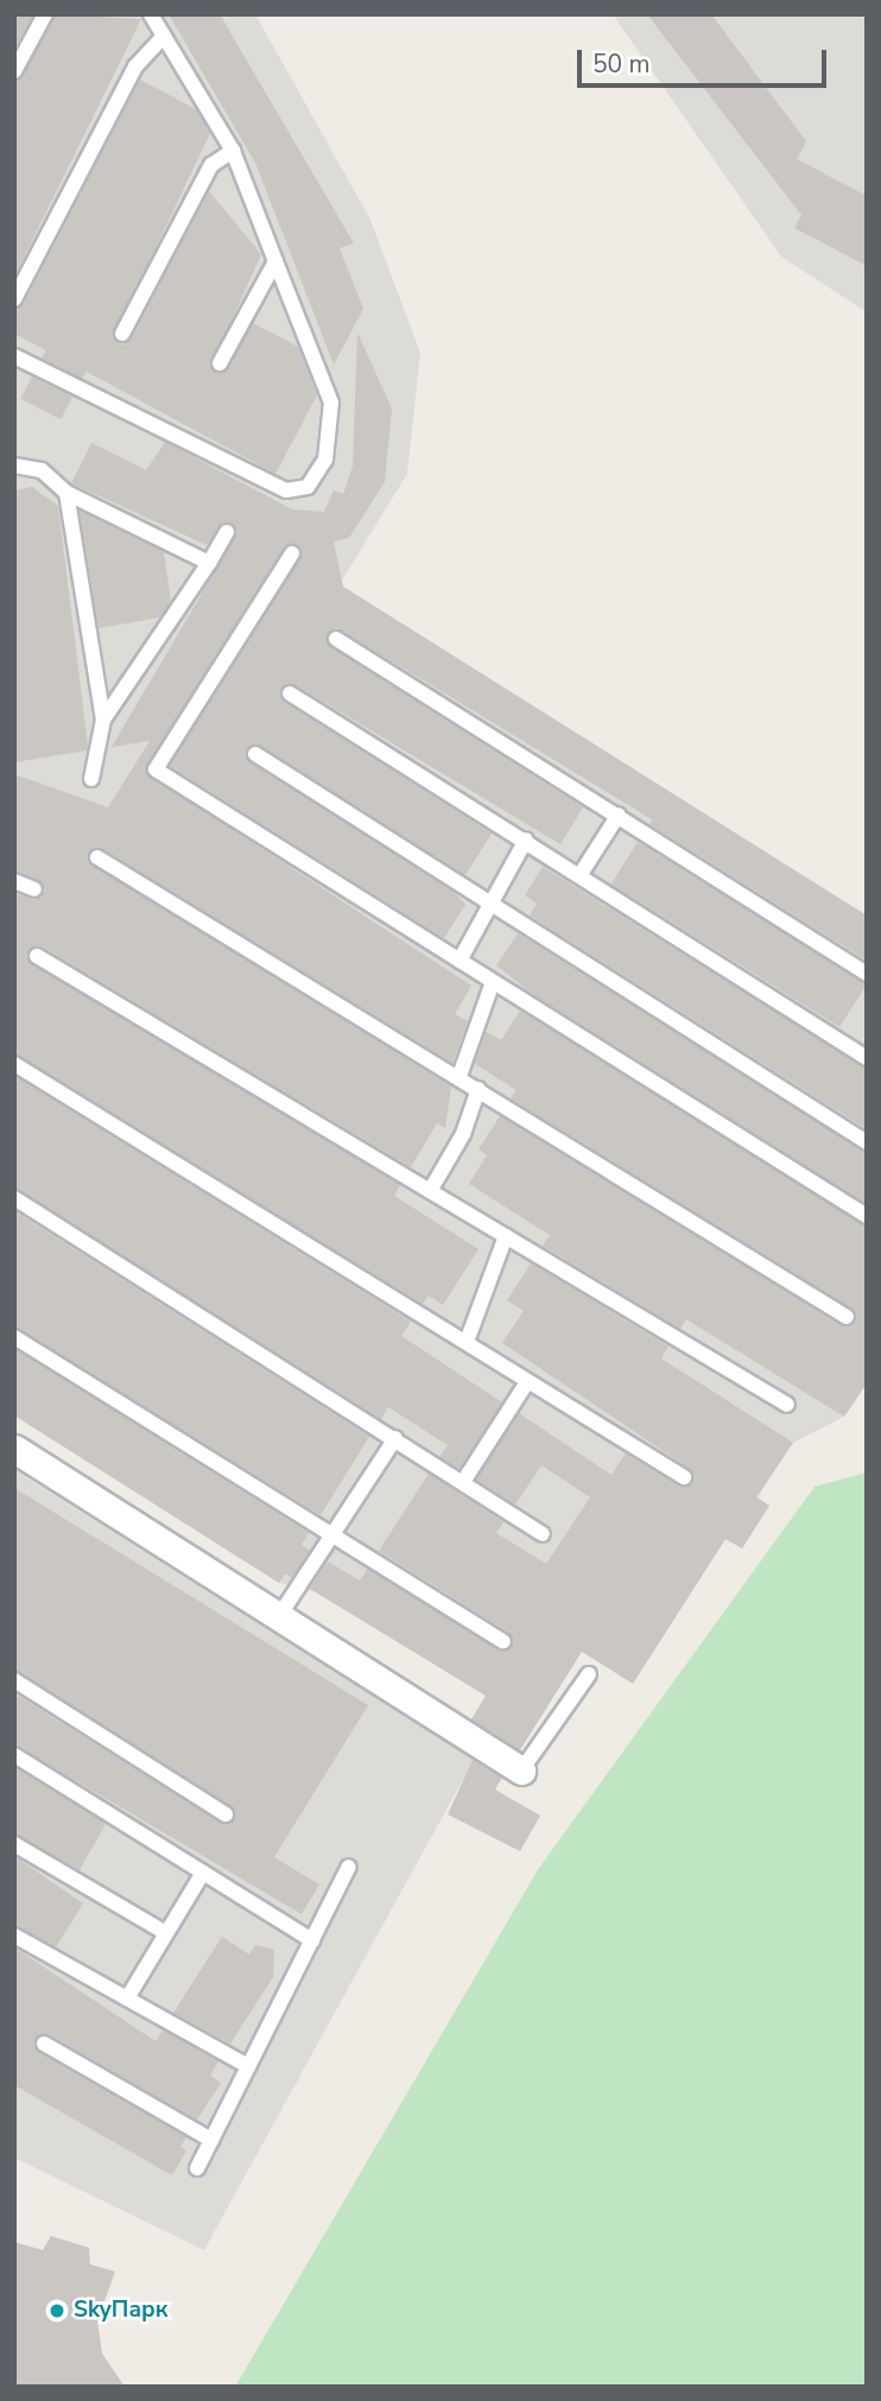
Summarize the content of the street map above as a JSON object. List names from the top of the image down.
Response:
{
  "places": ["SkyПарк"],
  "scale_bar": "50 m"
}
